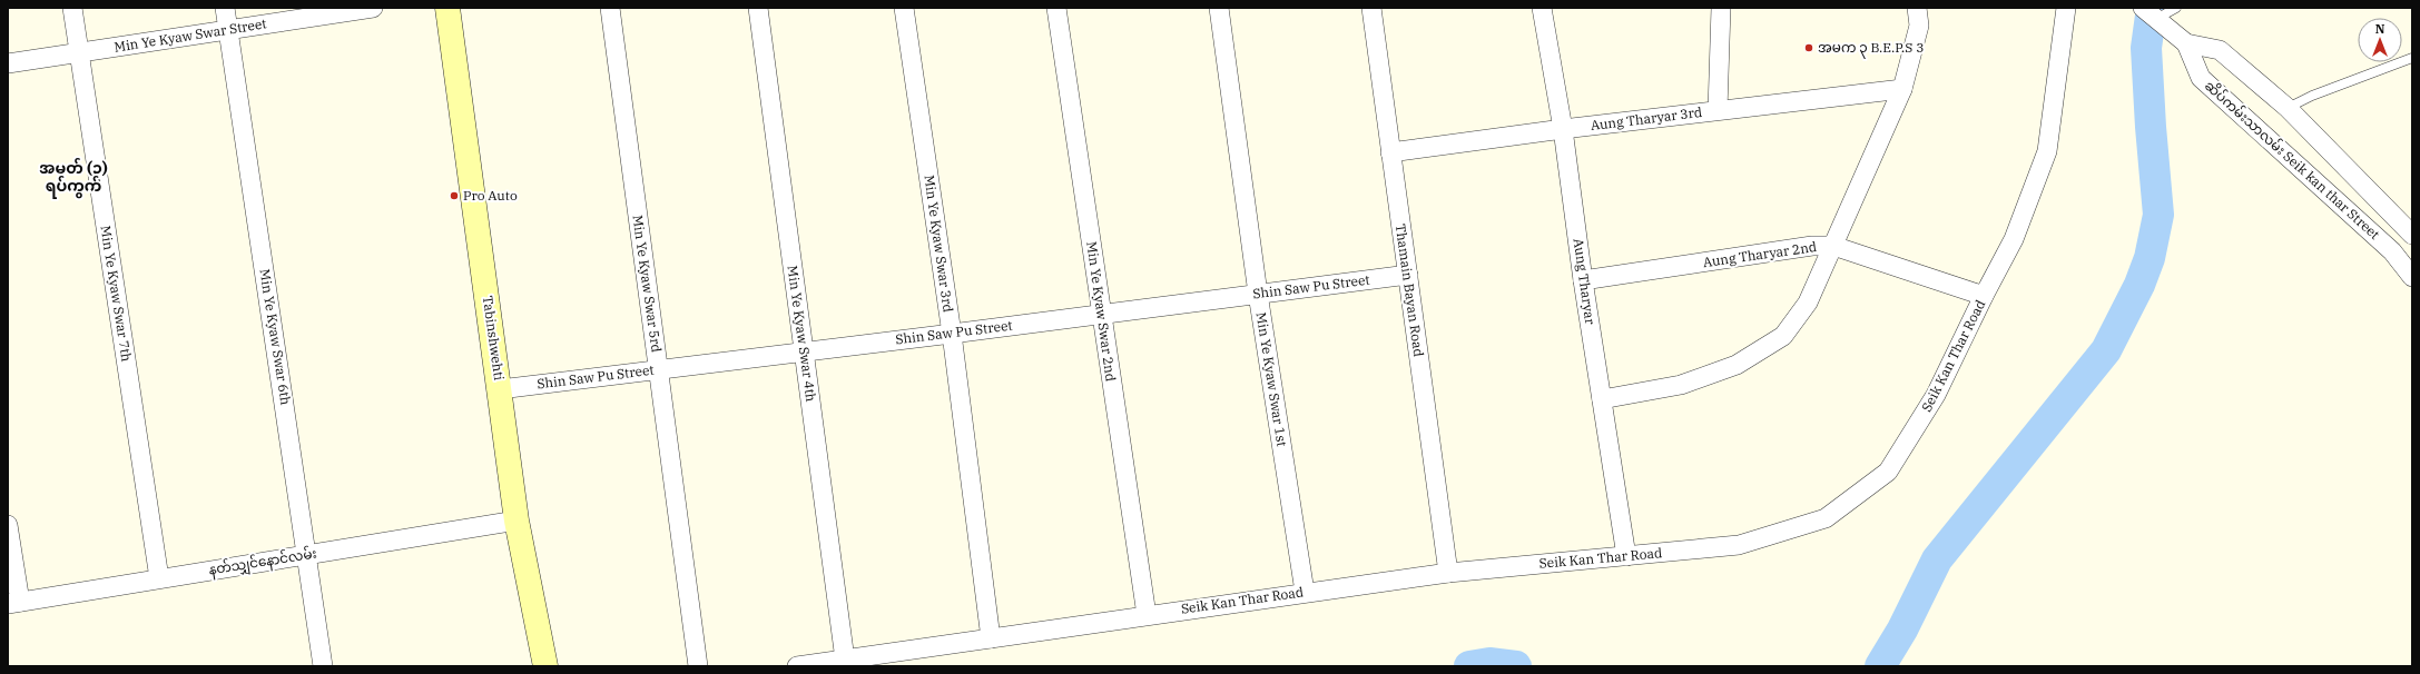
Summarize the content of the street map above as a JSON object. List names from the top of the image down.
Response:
{
  "streets": {
    "main road": ["Tabinshwehti"],
    "street": [
      "Min Ye Kyaw Swar Street",
      "Aung Tharyar 3rd",
      "ဆိပ်ကမ်းသာလမ်း Seik kan thar Street",
      "Min Ye Kyaw Swar 3rd",
      "Aung Tharyar 2nd",
      "Aung Tharyar",
      "Min Ye Kyaw Swar 5rd",
      "Shin Saw Pu Street",
      "Thamain Bayan Road",
      "Min Ye Kyaw Swar 7th",
      "Min Ye Kyaw Swar 2nd",
      "Min Ye Kyaw Swar 4th",
      "Min Ye Kyaw Swar 6th",
      "Seik Kan Thar Road",
      "Min Ye Kyaw Swar 1st",
      "နတ်သျှင်နောင်လမ်း"
    ]
  },
  "crossings": [
    ["Min Ye Kyaw Swar Street", "Min Ye Kyaw Swar 7th"],
    ["Min Ye Kyaw Swar Street", "Min Ye Kyaw Swar 6th"],
    ["Aung Tharyar 3rd", "Aung Tharyar"],
    ["Aung Tharyar 3rd", "Thamain Bayan Road"],
    ["Min Ye Kyaw Swar 3rd", "Shin Saw Pu Street"],
    ["Min Ye Kyaw Swar 3rd", "Seik Kan Thar Road"],
    ["Aung Tharyar 2nd", "Aung Tharyar"],
    ["Aung Tharyar 2nd", "Seik Kan Thar Road"],
    ["Aung Tharyar", "Seik Kan Thar Road"],
    ["Min Ye Kyaw Swar 5rd", "Shin Saw Pu Street"],
    ["Shin Saw Pu Street", "Thamain Bayan Road"],
    ["Shin Saw Pu Street", "Min Ye Kyaw Swar 2nd"],
    ["Shin Saw Pu Street", "Min Ye Kyaw Swar 4th"],
    ["Shin Saw Pu Street", "Tabinshwehti"],
    ["Shin Saw Pu Street", "Min Ye Kyaw Swar 1st"],
    ["Thamain Bayan Road", "Seik Kan Thar Road"],
    ["Min Ye Kyaw Swar 7th", "နတ်သျှင်နောင်လမ်း"],
    ["Min Ye Kyaw Swar 2nd", "Seik Kan Thar Road"],
    ["Min Ye Kyaw Swar 4th", "Seik Kan Thar Road"],
    ["Min Ye Kyaw Swar 6th", "နတ်သျှင်နောင်လမ်း"],
    ["Tabinshwehti", "နတ်သျှင်နောင်လမ်း"],
    ["Seik Kan Thar Road", "Min Ye Kyaw Swar 1st"]
  ],
  "districts": ["အမှတ် (၃) ရပ်ကွက်"],
  "places": ["အမက ၃ B.E.P.S 3", "Pro Auto"],
  "north": "top"
}
